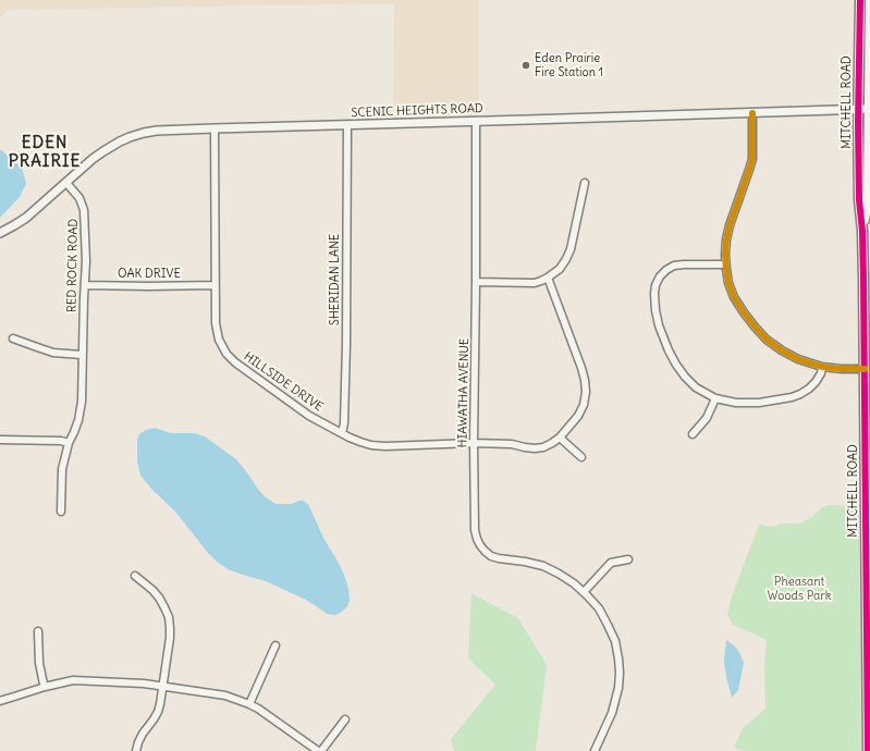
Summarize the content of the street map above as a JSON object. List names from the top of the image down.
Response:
{
  "streets": {
    "main road": ["MITCHELL ROAD"],
    "street": [
      "SCENIC HEIGHTS ROAD",
      "RED ROCK ROAD",
      "OAK DRIVE",
      "SHERIDAN LANE",
      "HILLSIDE DRIVE",
      "HIAWATHA AVENUE"
    ]
  },
  "crossings": [
    ["MITCHELL ROAD", "SCENIC HEIGHTS ROAD"],
    ["SCENIC HEIGHTS ROAD", "RED ROCK ROAD"],
    ["SCENIC HEIGHTS ROAD", "SHERIDAN LANE"],
    ["SCENIC HEIGHTS ROAD", "HILLSIDE DRIVE"],
    ["SCENIC HEIGHTS ROAD", "HIAWATHA AVENUE"],
    ["RED ROCK ROAD", "OAK DRIVE"],
    ["OAK DRIVE", "HILLSIDE DRIVE"],
    ["SHERIDAN LANE", "HILLSIDE DRIVE"],
    ["HILLSIDE DRIVE", "HIAWATHA AVENUE"]
  ],
  "districts": ["EDEN PRAIRIE"],
  "parks": ["Pheasant Woods Park"],
  "places": ["Eden Prairie Fire Station 1"]
}
